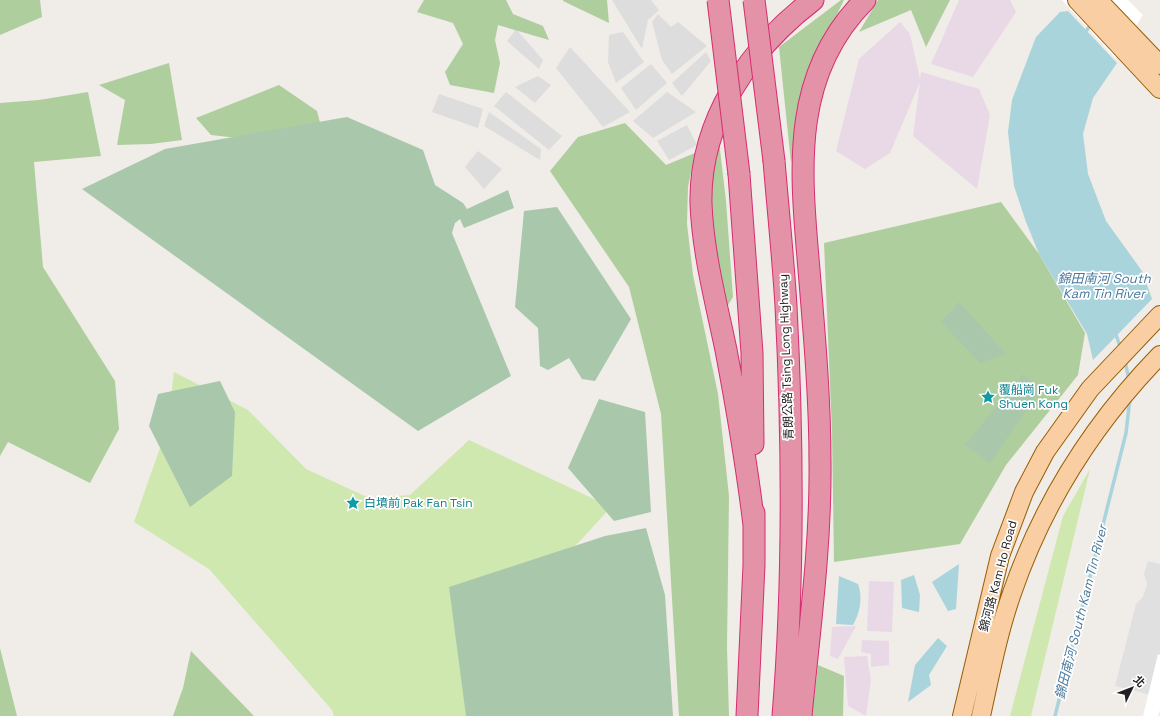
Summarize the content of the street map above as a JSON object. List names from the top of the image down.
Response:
{
  "streets": {
    "highway": ["青朗公路 Tsing Long Highway"],
    "main road": ["錦河路 Kam Ho Road"]
  },
  "water": ["錦田南河 South Kam Tin River"],
  "places": {
    "place": ["覆船崗 Fuk Shuen Kong", "白墳前 Pak Fan Tsin"]
  },
  "north": "top right"
}
